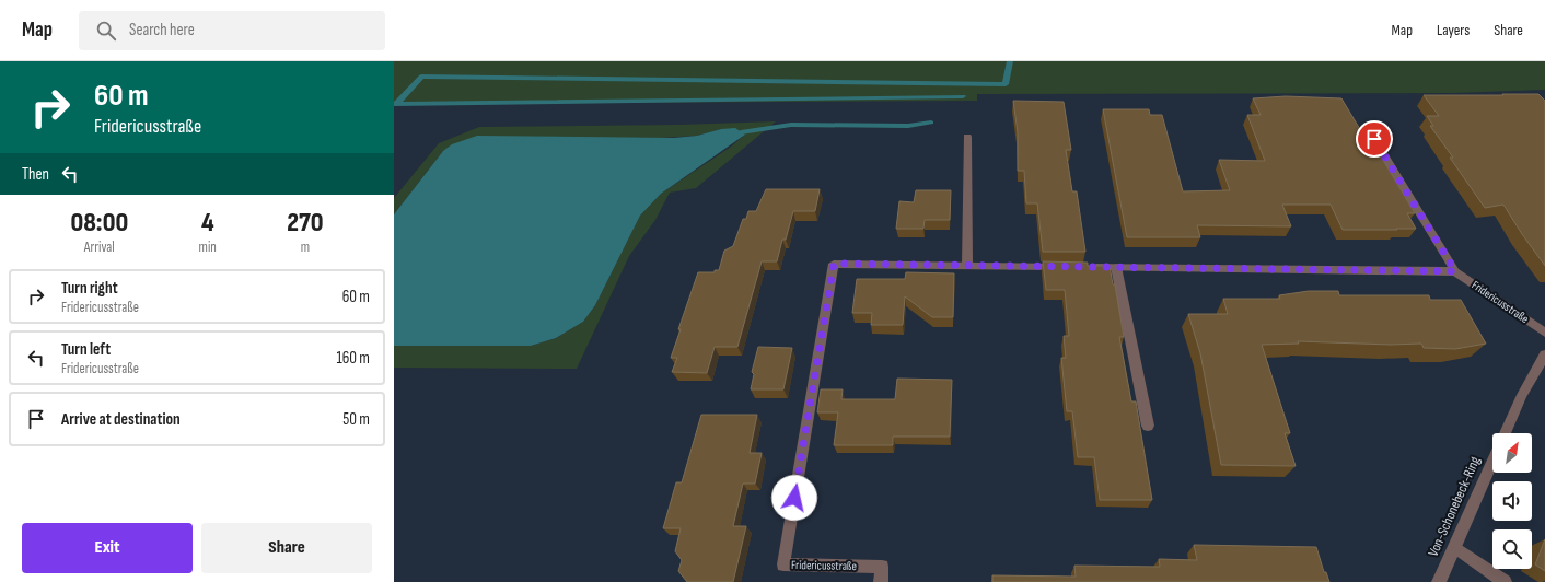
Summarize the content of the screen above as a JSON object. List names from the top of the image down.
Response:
{
  "streets": {
    "street": ["Fridericusstraße", "Von-Schonebeck-Ring"]
  },
  "north": "top right",
  "page": {
    "header": "Map",
    "search": "Search here",
    "nav": ["Map", "Layers", "Share"],
    "turn": ["60 m", "Fridericusstraße"],
    "then": "Then",
    "eta": [
      "08:00",
      "Arrival",
      "4",
      "min",
      "270",
      "m"
    ],
    "list": [
      {
        "name": "Turn right",
        "note": "Fridericusstraße",
        "value": "60 m"
      },
      {
        "name": "Turn left",
        "note": "Fridericusstraße",
        "value": "160 m"
      },
      {
        "name": "Arrive at destination",
        "value": "50 m"
      }
    ],
    "buttons": ["Exit", "Share"]
  }
}
